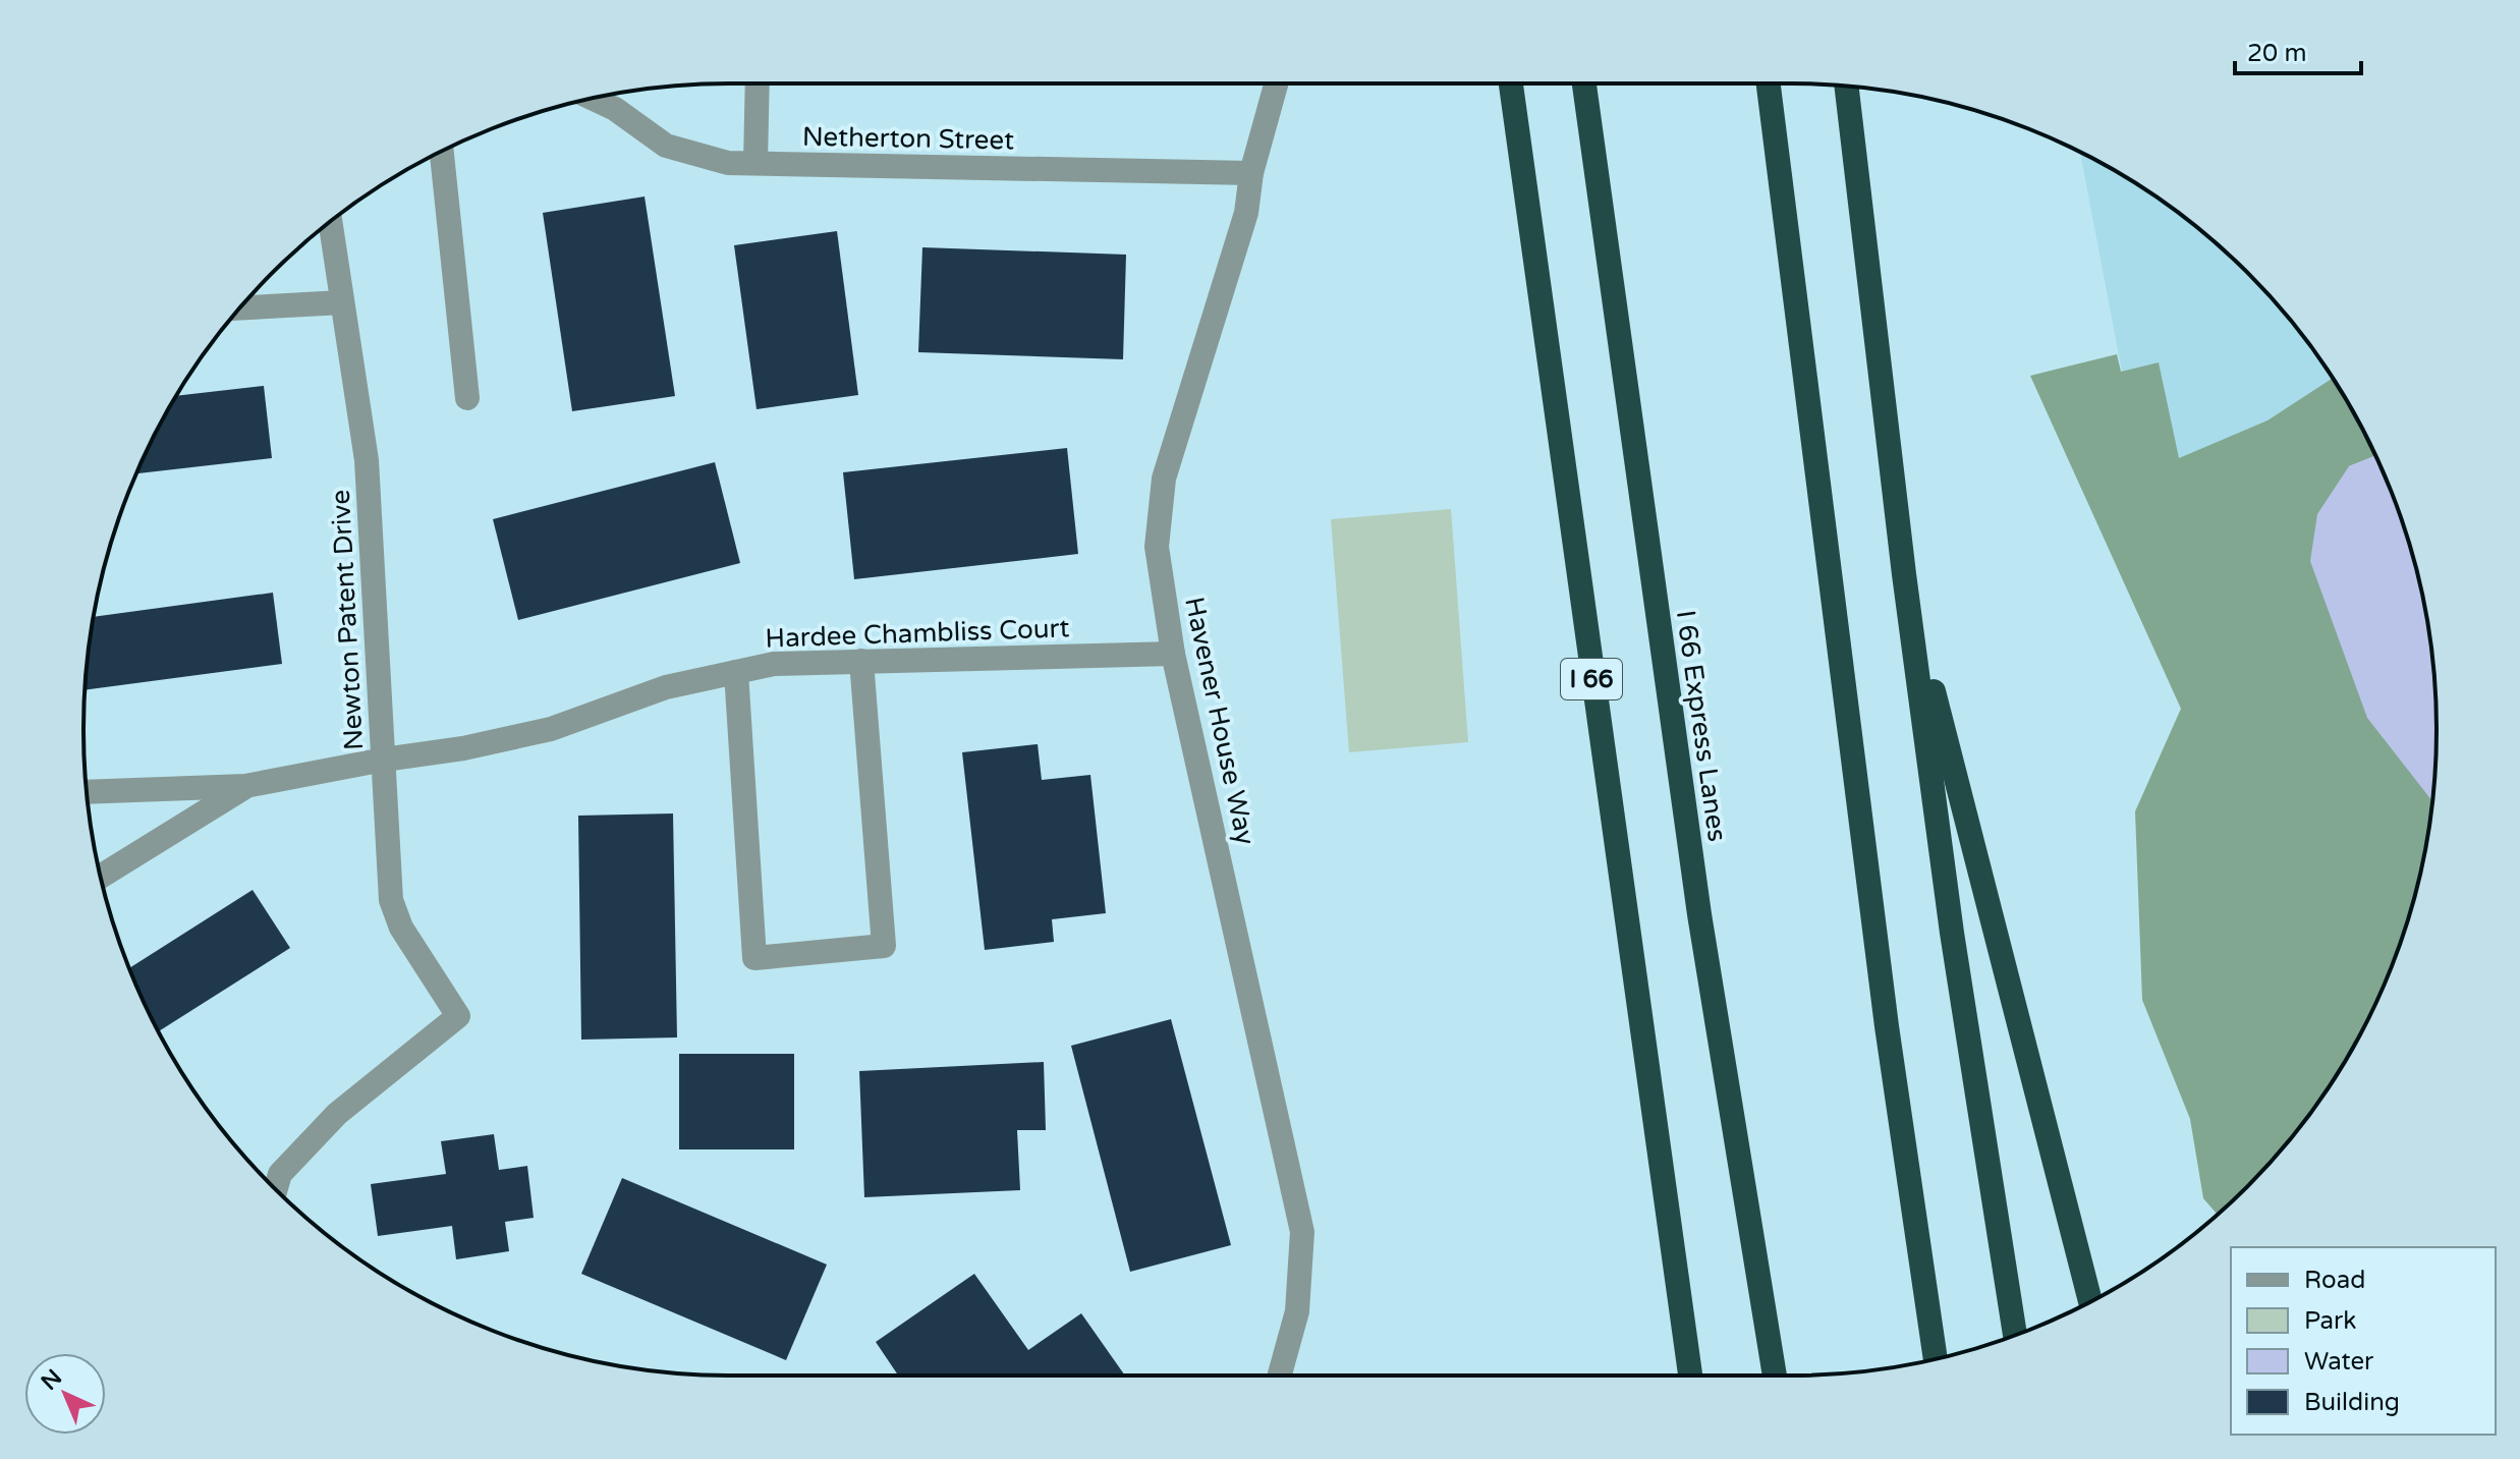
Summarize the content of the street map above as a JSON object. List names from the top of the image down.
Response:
{
  "streets": {
    "highway": ["I 66", "I 66 Express Lanes"],
    "street": [
      "Netherton Street",
      "Newton Patent Drive",
      "Hardee Chambliss Court",
      "Havener House Way"
    ]
  },
  "crossings": [
    ["Netherton Street", "Havener House Way"],
    ["Newton Patent Drive", "Hardee Chambliss Court"],
    ["Hardee Chambliss Court", "Havener House Way"]
  ],
  "legend": [
    "Road",
    "Park",
    "Water",
    "Building"
  ],
  "scale_bar": "20 m",
  "north": "top left"
}
